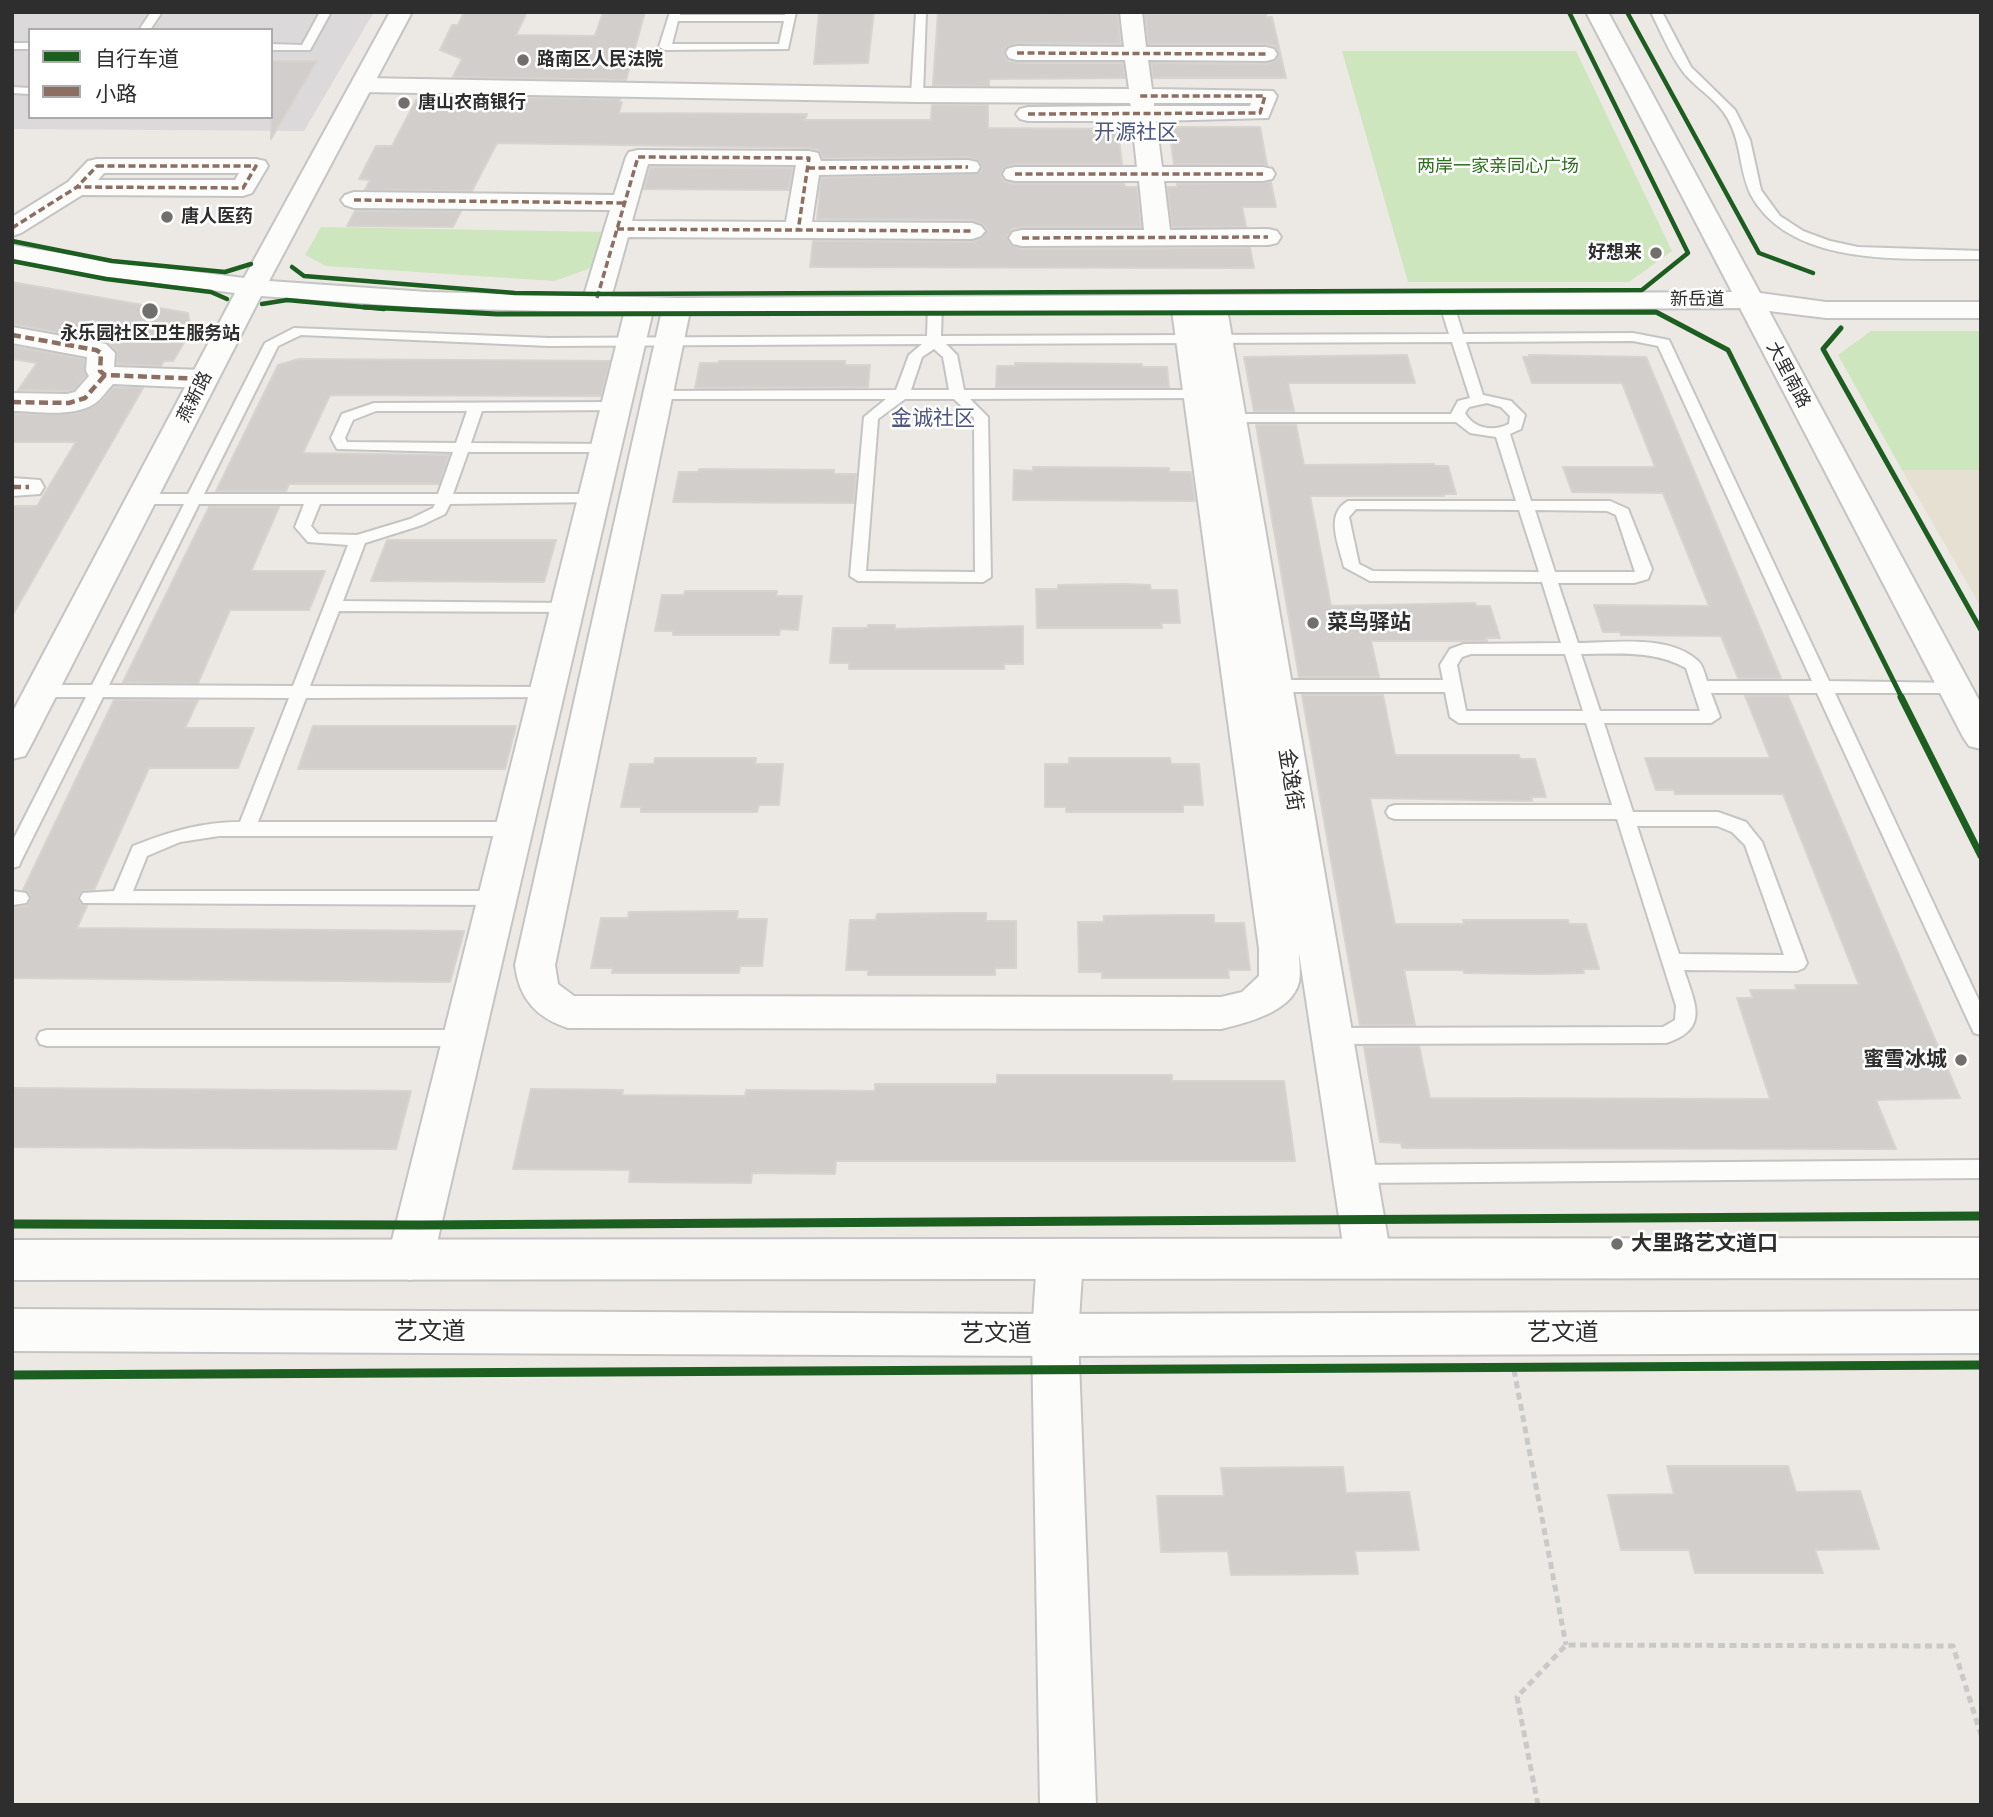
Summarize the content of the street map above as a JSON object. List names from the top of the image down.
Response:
{
  "streets": {
    "street": [
      "新岳道",
      "大里南路",
      "燕新路",
      "金逸街",
      "艺文道"
    ]
  },
  "crossings": [
    ["新岳道", "大里南路"],
    ["新岳道", "燕新路"],
    ["新岳道", "金逸街"]
  ],
  "districts": ["开源社区", "金诚社区"],
  "parks": ["两岸一家亲同心广场"],
  "places": [
    "路南区人民法院",
    "唐山农商银行",
    "唐人医药",
    "好想来",
    "永乐园社区卫生服务站",
    "菜鸟驿站",
    "蜜雪冰城",
    "大里路艺文道口"
  ],
  "legend": ["自行车道", "小路"]
}
